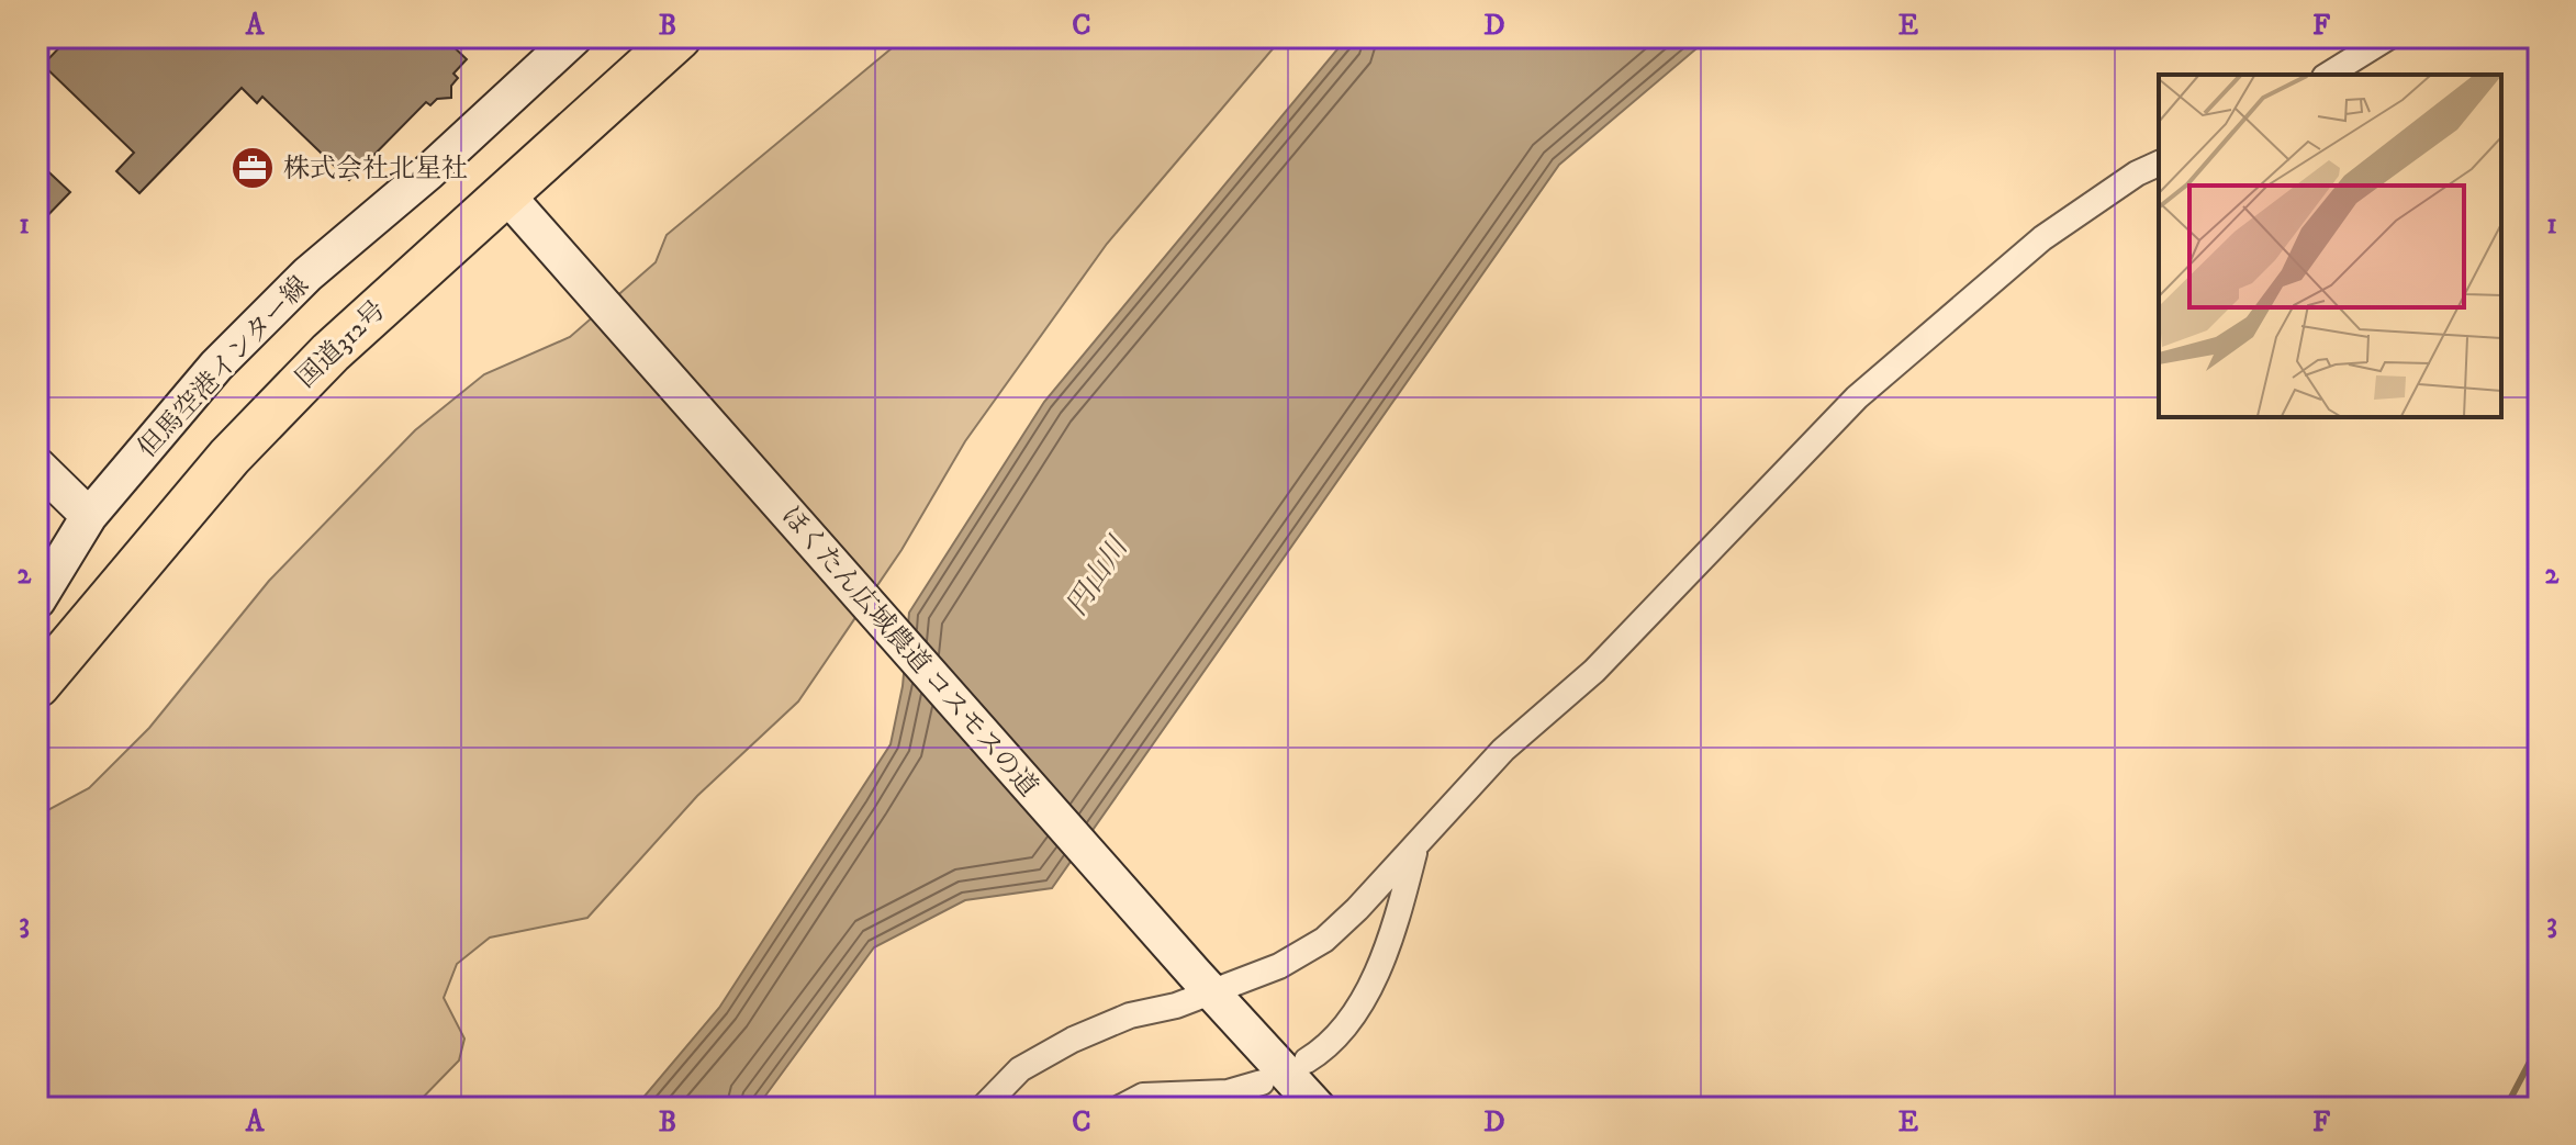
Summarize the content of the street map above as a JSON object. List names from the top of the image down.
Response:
{
  "streets": {
    "highway": ["国道312号"],
    "street": ["但馬空港インター線", "ほくたん広域農道 コスモスの道"]
  },
  "crossings": [
    ["国道312号", "ほくたん広域農道 コスモスの道"]
  ],
  "water": ["円山川"],
  "places": {
    "office": ["株式会社北星社"]
  },
  "grid": {
    "columns": [
      "A",
      "B",
      "C",
      "D",
      "E",
      "F"
    ],
    "rows": ["1", "2", "3"]
  }
}
